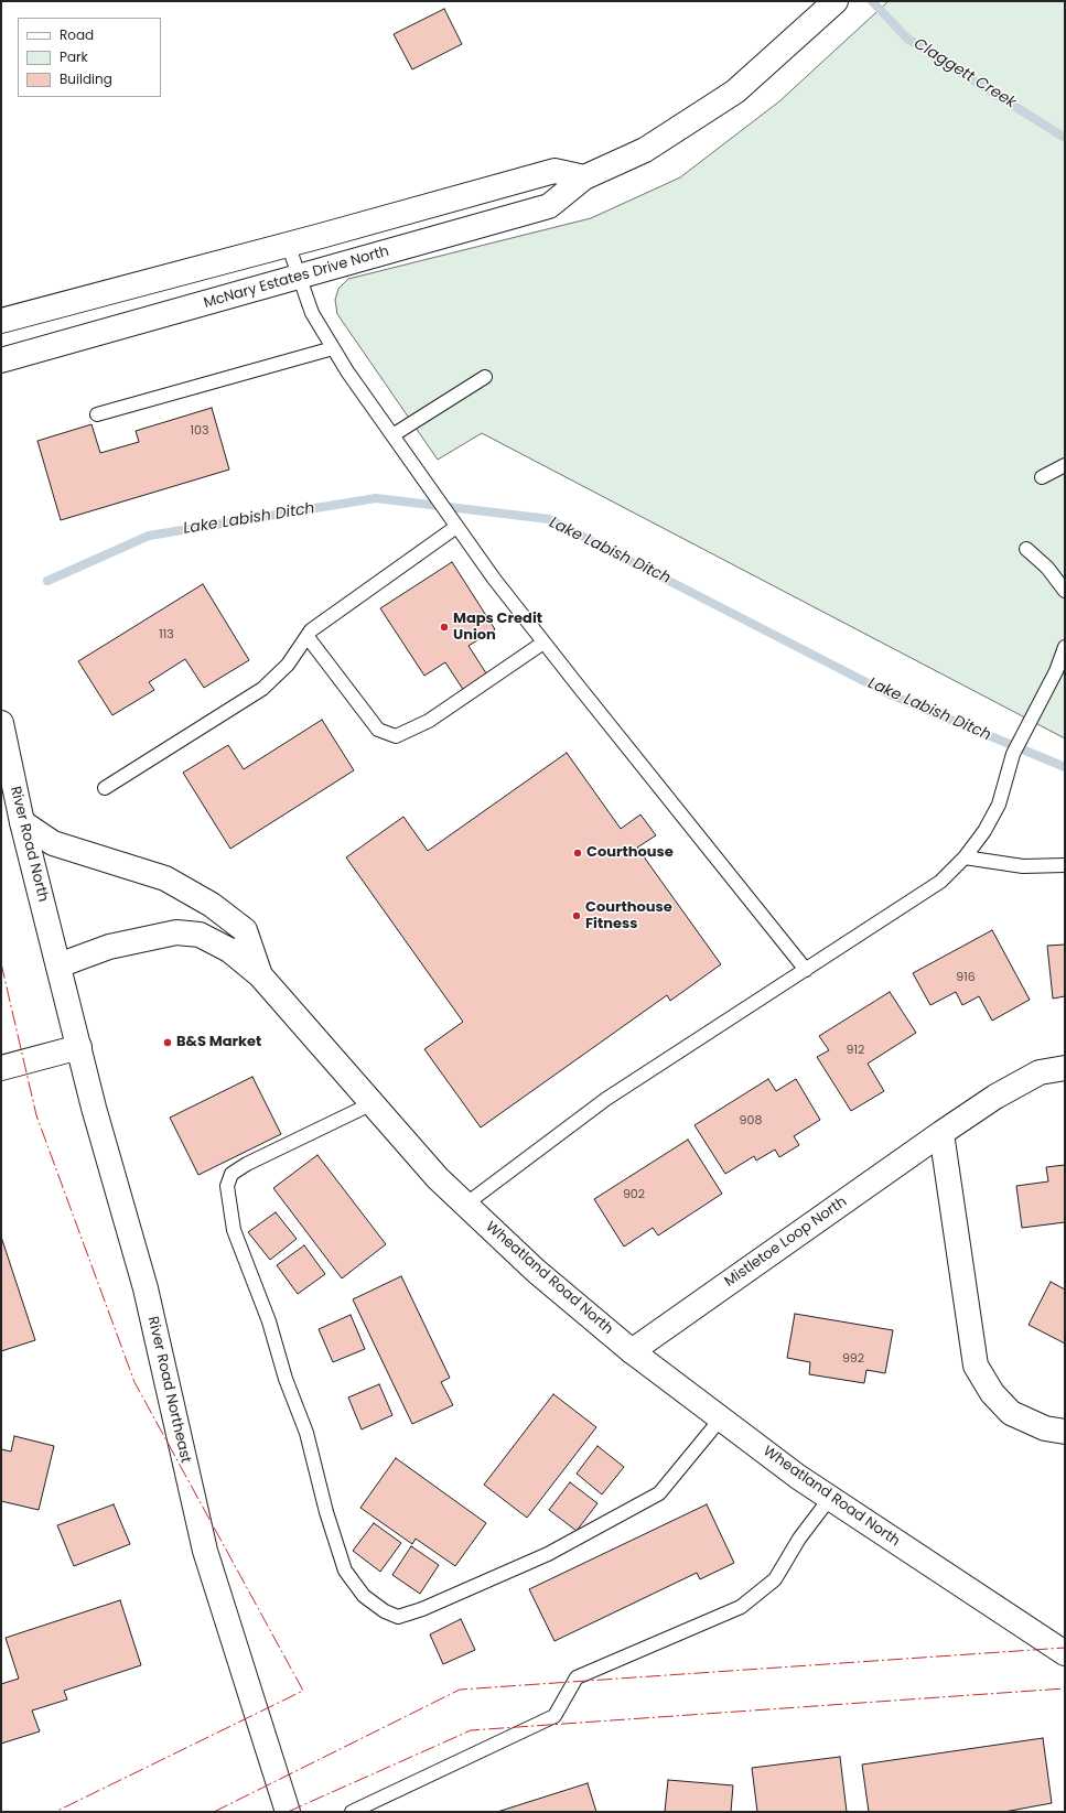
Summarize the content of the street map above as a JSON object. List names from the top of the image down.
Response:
{
  "streets": {
    "main road": [
      "McNary Estates Drive North",
      "River Road North",
      "Mistletoe Loop North",
      "Wheatland Road North",
      "River Road Northeast"
    ]
  },
  "crossings": [
    ["River Road North", "Wheatland Road North"],
    ["River Road North", "River Road Northeast"],
    ["Mistletoe Loop North", "Wheatland Road North"],
    ["Wheatland Road North", "River Road Northeast"]
  ],
  "water": ["Claggett Creek", "Lake Labish Ditch"],
  "places": [
    "Maps Credit Union",
    "Courthouse",
    "Courthouse Fitness",
    "B&S Market"
  ],
  "house_numbers": [
    "103",
    "113",
    "916",
    "912",
    "908",
    "902",
    "992"
  ],
  "legend": ["Road", "Park", "Building"]
}
